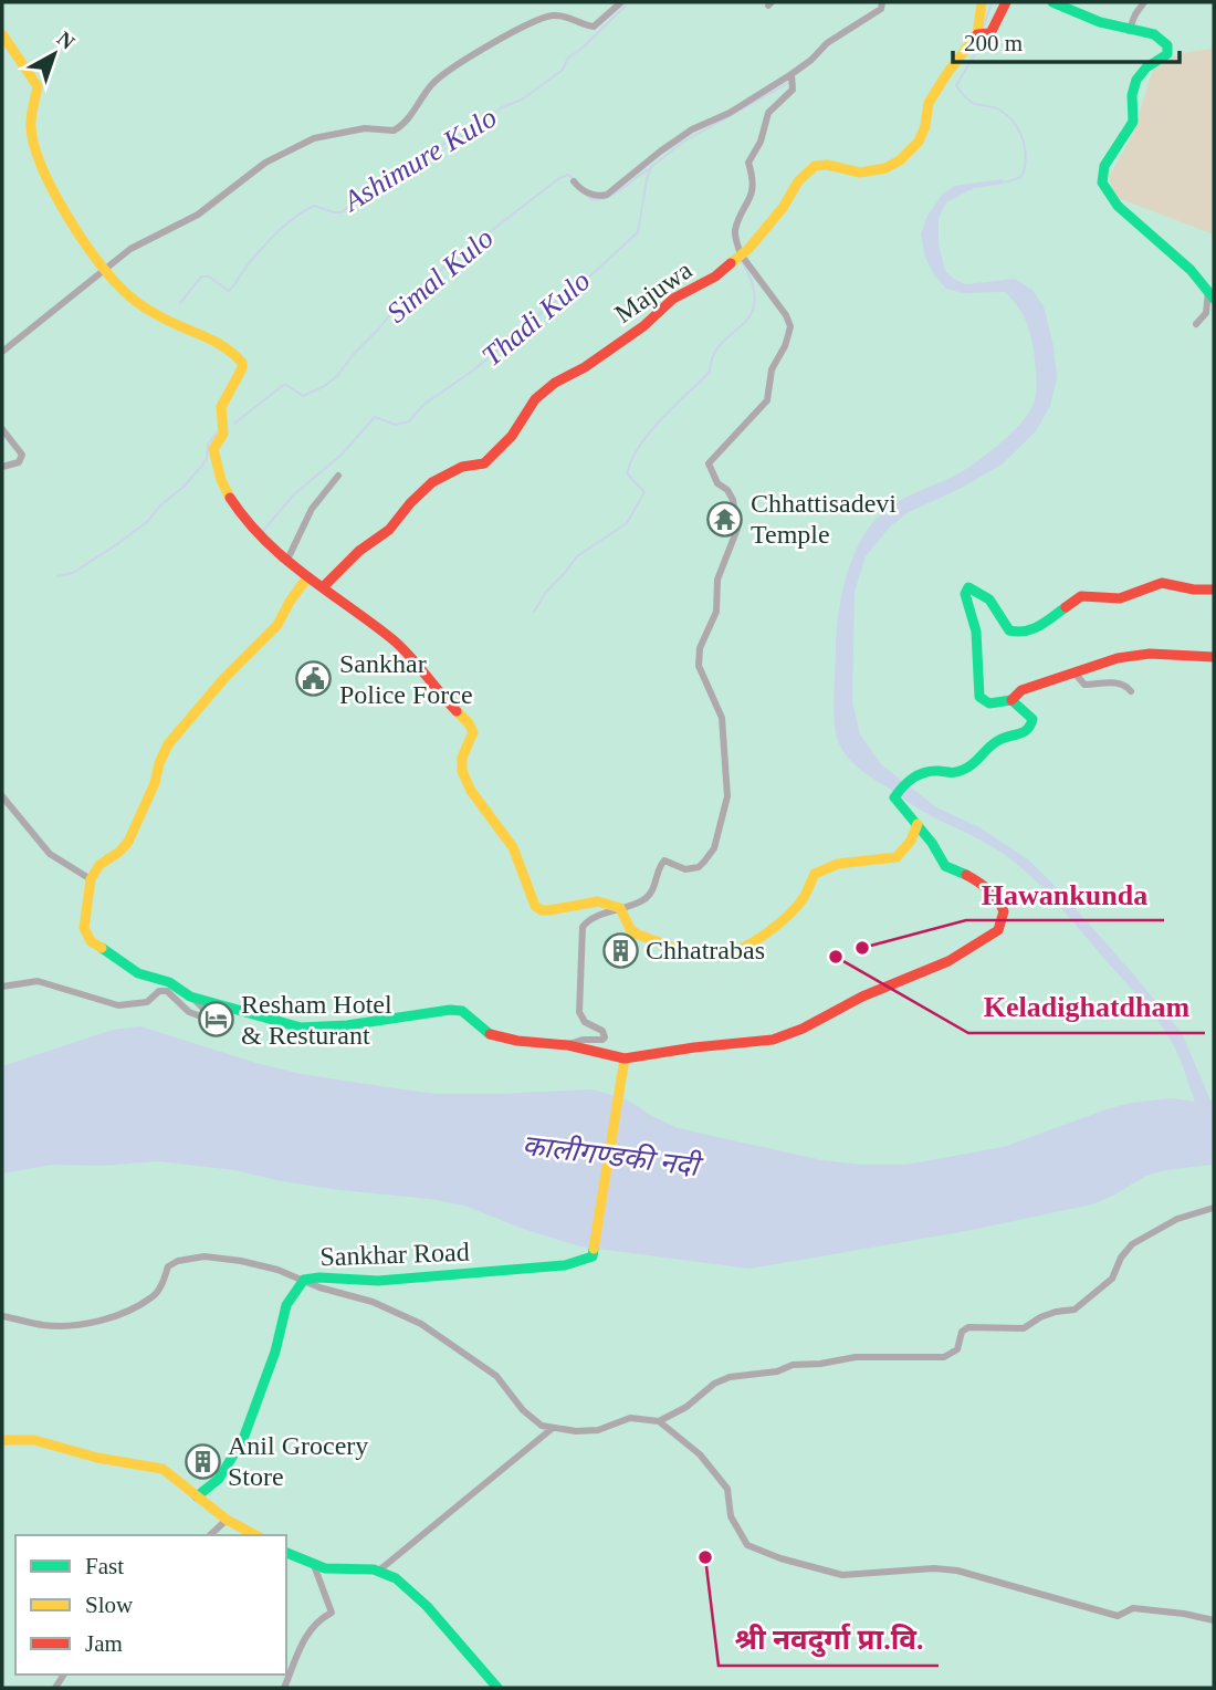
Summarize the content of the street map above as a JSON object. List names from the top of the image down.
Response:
{
  "streets": {
    "street": ["Majuwa", "Sankhar Road"]
  },
  "water": [
    "Ashimure Kulo",
    "Simal Kulo",
    "Thadi Kulo",
    "कालीगण्डकी नदी"
  ],
  "places": {
    "temple": ["Chhattisadevi Temple"],
    "public building": ["Sankhar Police Force"],
    "other": ["Hawankunda", "Keladighatdham", "श्री नवदुर्गा प्रा.वि."],
    "building": ["Chhatrabas", "Anil Grocery Store"],
    "hotel": ["Resham Hotel & Resturant"]
  },
  "legend": ["Fast", "Slow", "Jam"],
  "scale_bar": "200 m",
  "north": "top right"
}
